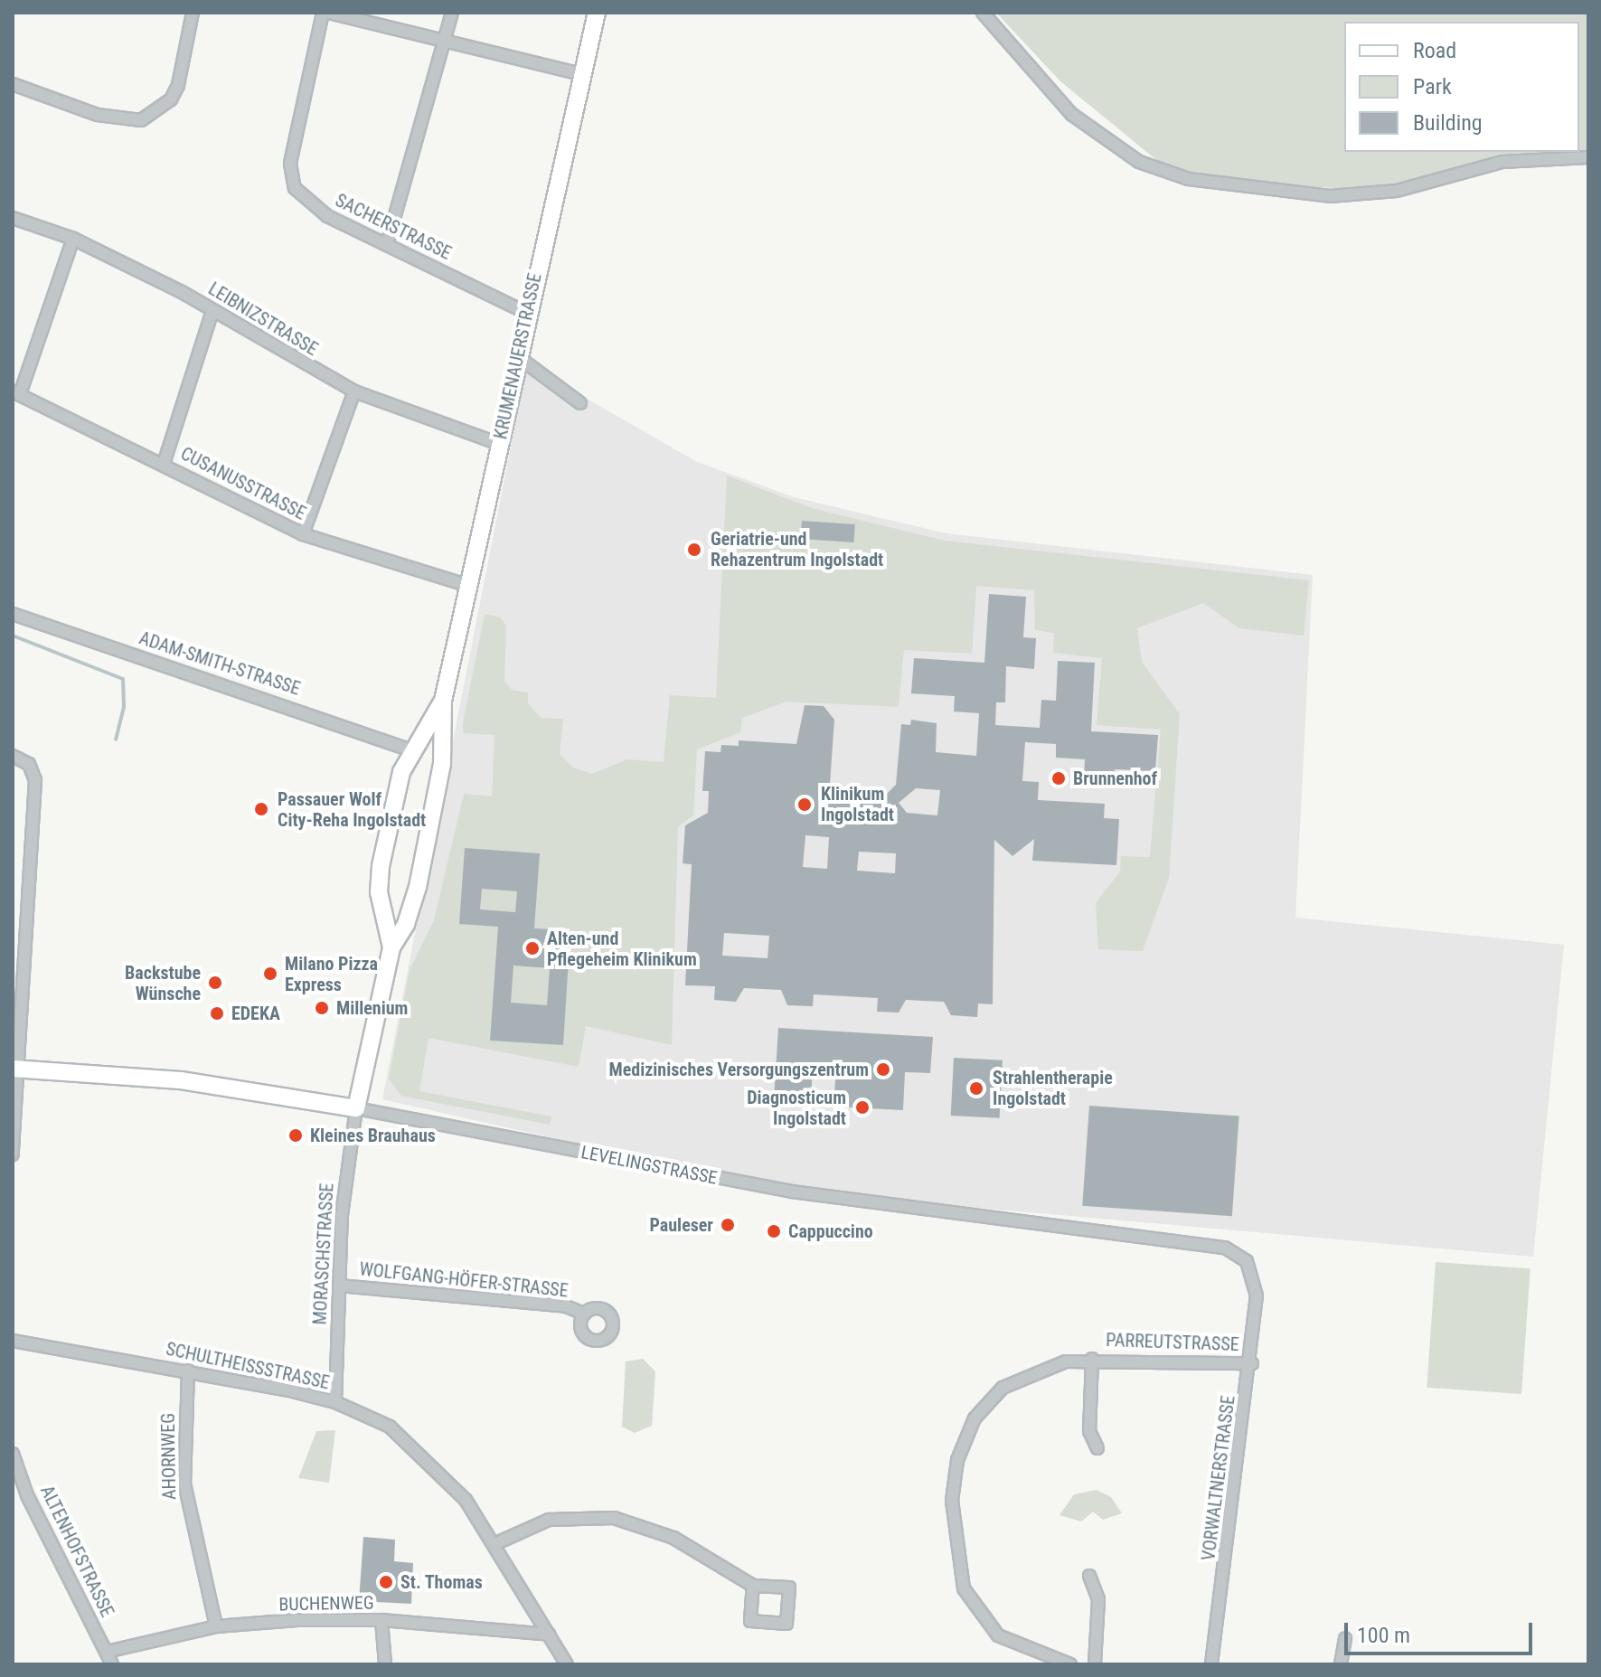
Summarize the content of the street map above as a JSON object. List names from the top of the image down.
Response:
{
  "streets": {
    "street": [
      "SACHERSTRASSE",
      "LEIBNIZSTRASSE",
      "KRUMENAUERSTRASSE",
      "CUSANUSSTRASSE",
      "ADAM-SMITH-STRASSE",
      "LEVELINGSTRASSE",
      "MORASCHSTRASSE",
      "WOLFGANG-HÖFER-STRASSE",
      "PARREUTSTRASSE",
      "SCHULTHEISSSTRASSE",
      "AHORNWEG",
      "VORWALTNERSTRASSE",
      "ALTENHOFSTRASSE",
      "BUCHENWEG"
    ]
  },
  "crossings": [
    ["SACHERSTRASSE", "KRUMENAUERSTRASSE"],
    ["LEIBNIZSTRASSE", "KRUMENAUERSTRASSE"],
    ["KRUMENAUERSTRASSE", "CUSANUSSTRASSE"],
    ["KRUMENAUERSTRASSE", "ADAM-SMITH-STRASSE"],
    ["KRUMENAUERSTRASSE", "LEVELINGSTRASSE"],
    ["KRUMENAUERSTRASSE", "MORASCHSTRASSE"],
    ["LEVELINGSTRASSE", "MORASCHSTRASSE"],
    ["LEVELINGSTRASSE", "VORWALTNERSTRASSE"],
    ["MORASCHSTRASSE", "WOLFGANG-HÖFER-STRASSE"],
    ["MORASCHSTRASSE", "SCHULTHEISSSTRASSE"],
    ["PARREUTSTRASSE", "VORWALTNERSTRASSE"],
    ["SCHULTHEISSSTRASSE", "AHORNWEG"],
    ["SCHULTHEISSSTRASSE", "BUCHENWEG"],
    ["AHORNWEG", "BUCHENWEG"],
    ["ALTENHOFSTRASSE", "BUCHENWEG"]
  ],
  "places": [
    "Geriatrie-und Rehazentrum Ingolstadt",
    "Brunnenhof",
    "Klinikum Ingolstadt",
    "Passauer Wolf City-Reha Ingolstadt",
    "Alten-und Pflegeheim Klinikum",
    "Milano Pizza Express",
    "Backstube Wünsche",
    "Millenium",
    "EDEKA",
    "Medizinisches Versorgungszentrum",
    "Strahlentherapie Ingolstadt",
    "Diagnosticum Ingolstadt",
    "Kleines Brauhaus",
    "Pauleser",
    "Cappuccino",
    "St. Thomas"
  ],
  "legend": ["Road", "Park", "Building"],
  "scale_bar": "100 m"
}
